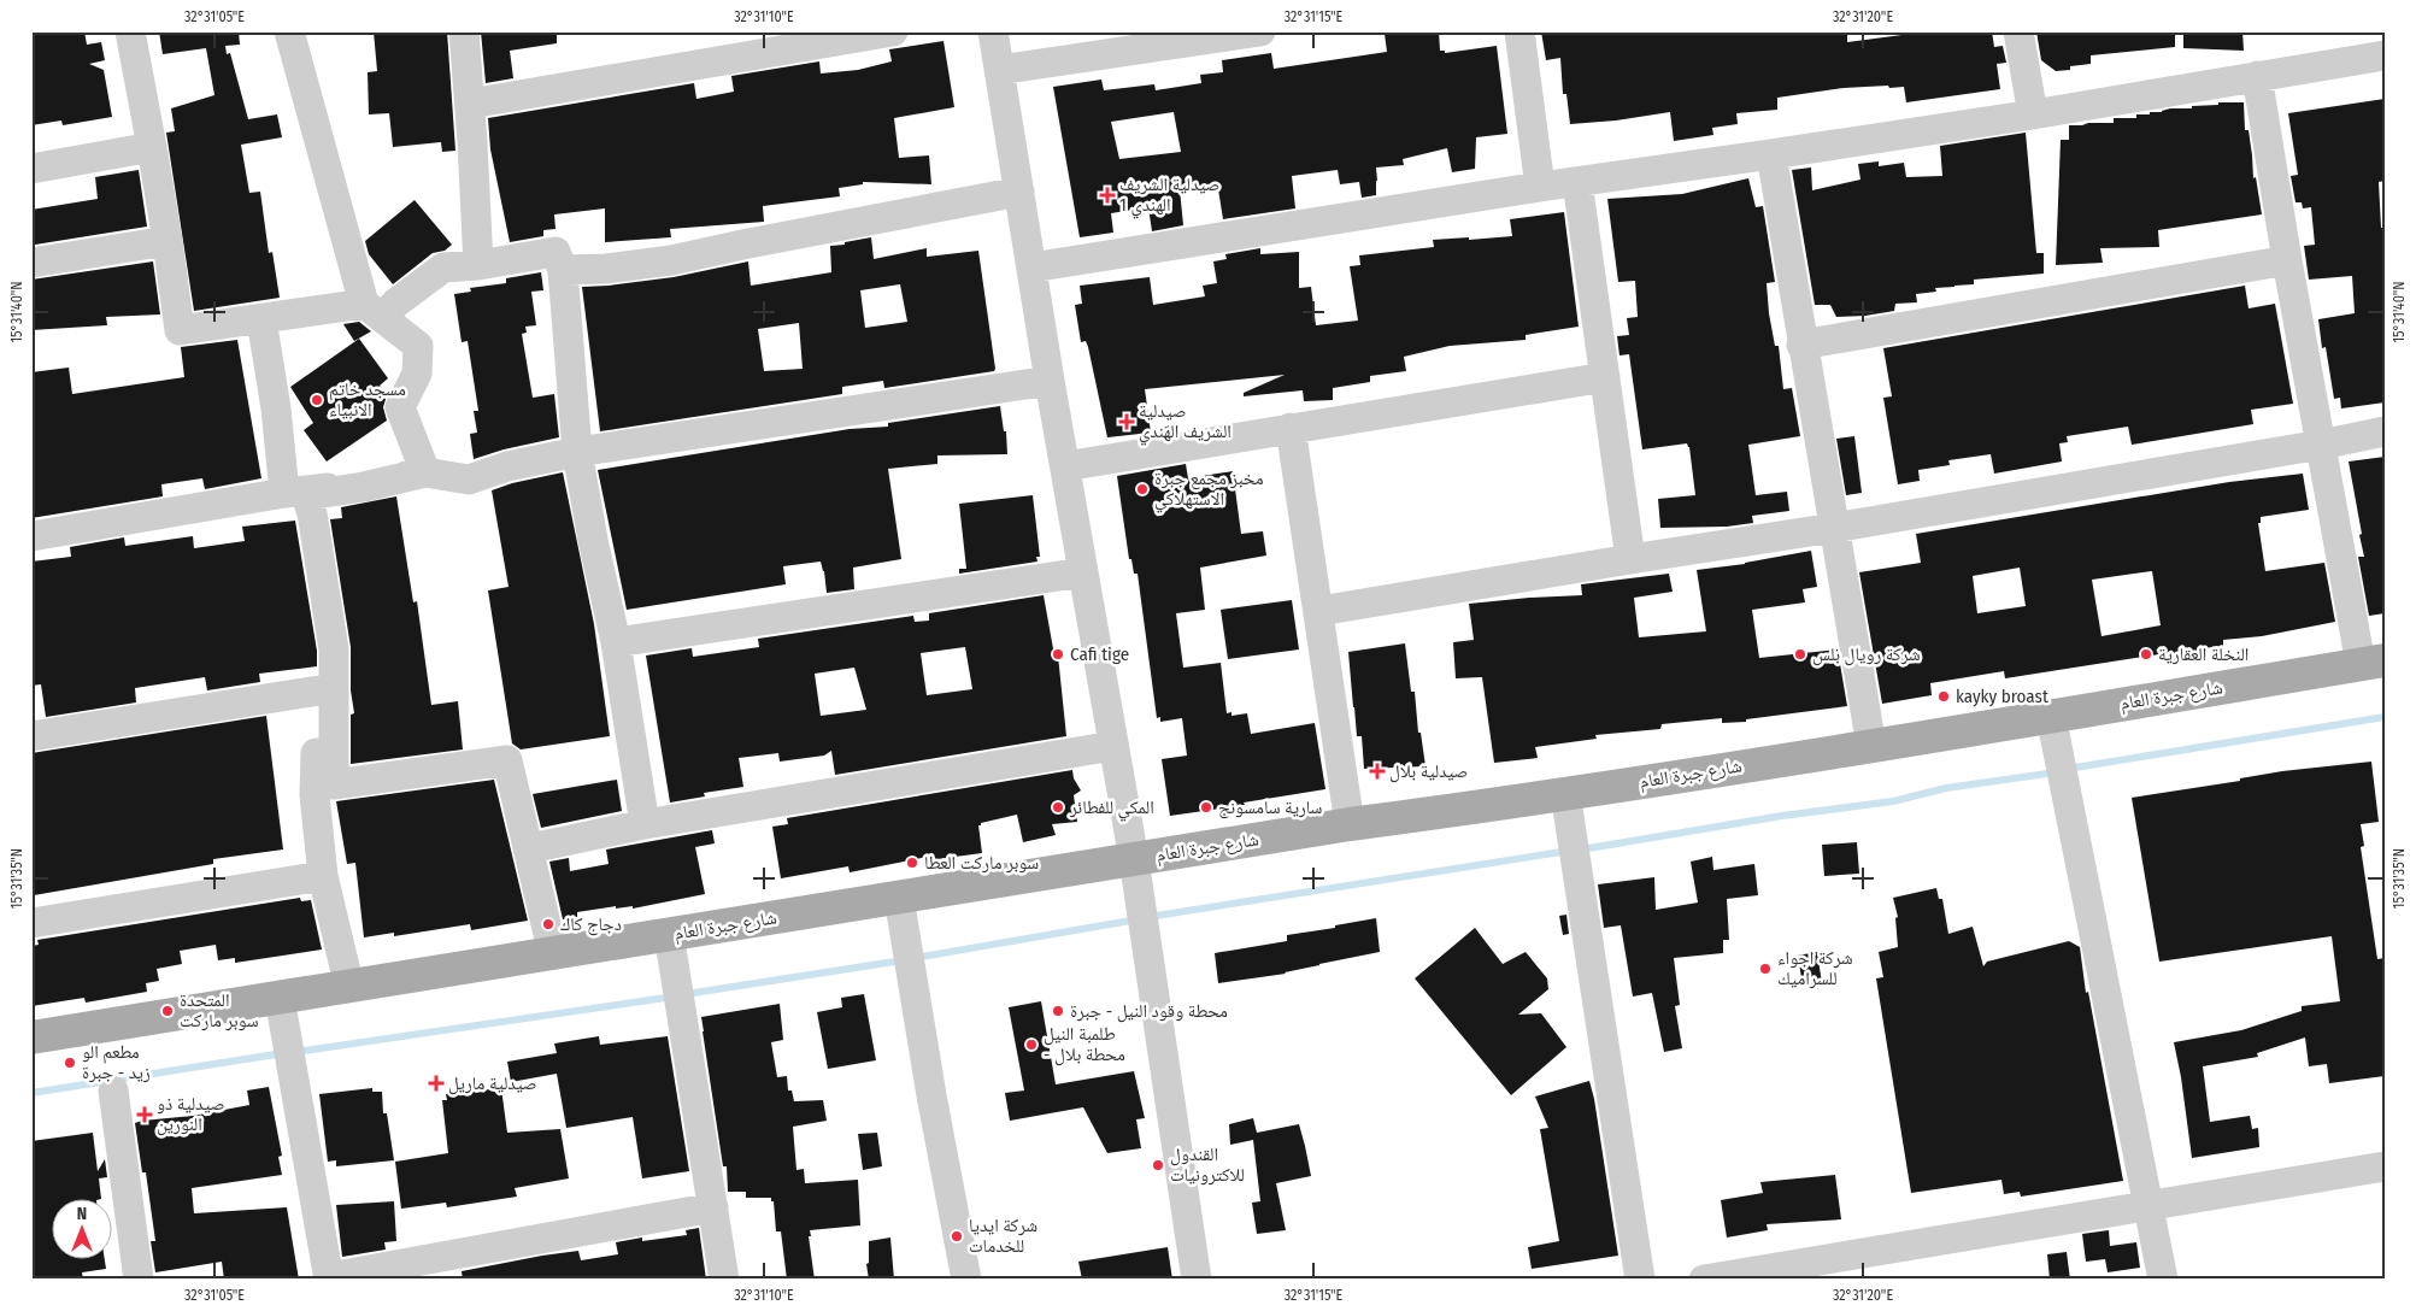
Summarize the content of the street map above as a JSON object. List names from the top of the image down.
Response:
{
  "streets": {
    "main road": ["شارع جبرة العام"]
  },
  "places": {
    "health": [
      "صيدلية الشريف الهندي 1",
      "صيدلية الشريف الهندي",
      "صيدلية بلال",
      "صيدلية ماريل",
      "صيدلية ذو النورين"
    ],
    "other": [
      "مسجد خاتم الانبياء",
      "مخبز مجمع جبرة الاستهلاكي",
      "Cafi tige",
      "شركة رويال بلس",
      "النخلة العقارية",
      "kayky broast",
      "المكي للفطائر",
      "سارية سامسونج",
      "سوبر ماركت العطا",
      "دجاج كاك",
      "شركة اجواء للسراميك",
      "المتحدة سوبر ماركت",
      "محطة وقود النيل - جبرة",
      "طلمبة النيل - محطة بلال",
      "مطعم الو زيد - جبرة",
      "القندول للاكترونيات",
      "شركة ايديا للخدمات"
    ]
  },
  "north": "top",
  "coordinates": [
    "32°31'05\"E",
    "32°31'10\"E",
    "32°31'15\"E",
    "32°31'20\"E",
    "15°31'40\"N",
    "15°31'35\"N"
  ]
}
